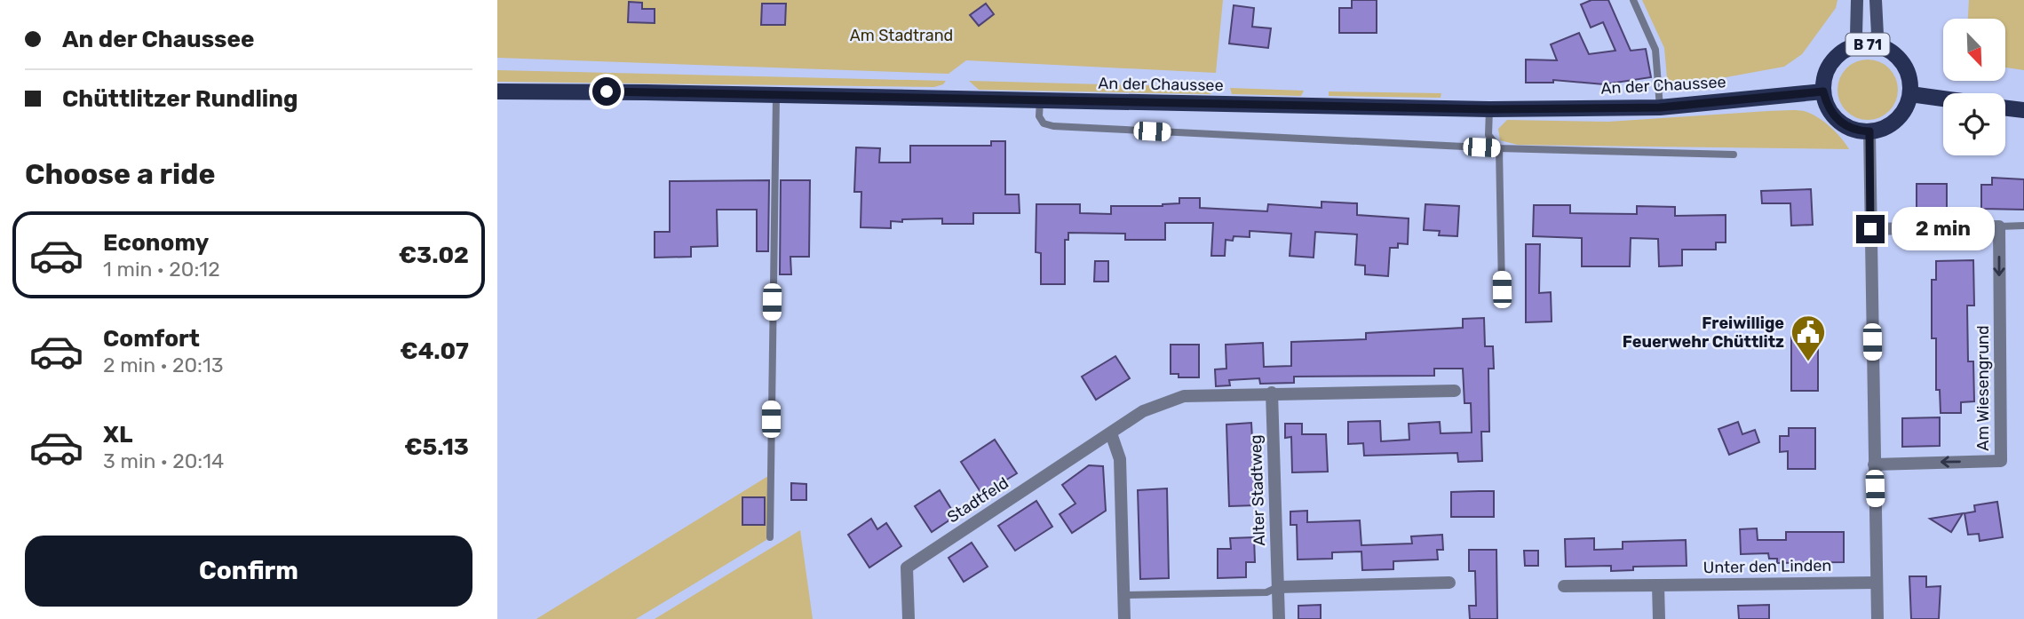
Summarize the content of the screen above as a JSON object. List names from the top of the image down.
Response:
{
  "streets": {
    "main road": ["B 71", "An der Chaussee"],
    "street": [
      "Am Wiesengrund",
      "Alter Stadtweg",
      "Stadtfeld",
      "Unter den Linden"
    ]
  },
  "crossings": [
    ["B 71", "An der Chaussee"],
    ["Alter Stadtweg", "Stadtfeld"]
  ],
  "parks": ["Am Stadtrand"],
  "places": {
    "public building": ["Freiwillige Feuerwehr Chüttlitz"]
  },
  "north": "bottom right",
  "page": {
    "banner": ["An der Chaussee", "Chüttlitzer Rundling"],
    "heading": "Choose a ride",
    "bubble": "2 min",
    "list": [
      {
        "name": "Economy",
        "note": "1 min · 20:12",
        "value": "€3.02"
      },
      {
        "name": "Comfort",
        "note": "2 min · 20:13",
        "value": "€4.07"
      },
      {
        "name": "XL",
        "note": "3 min · 20:14",
        "value": "€5.13"
      }
    ],
    "buttons": "Confirm"
  }
}
